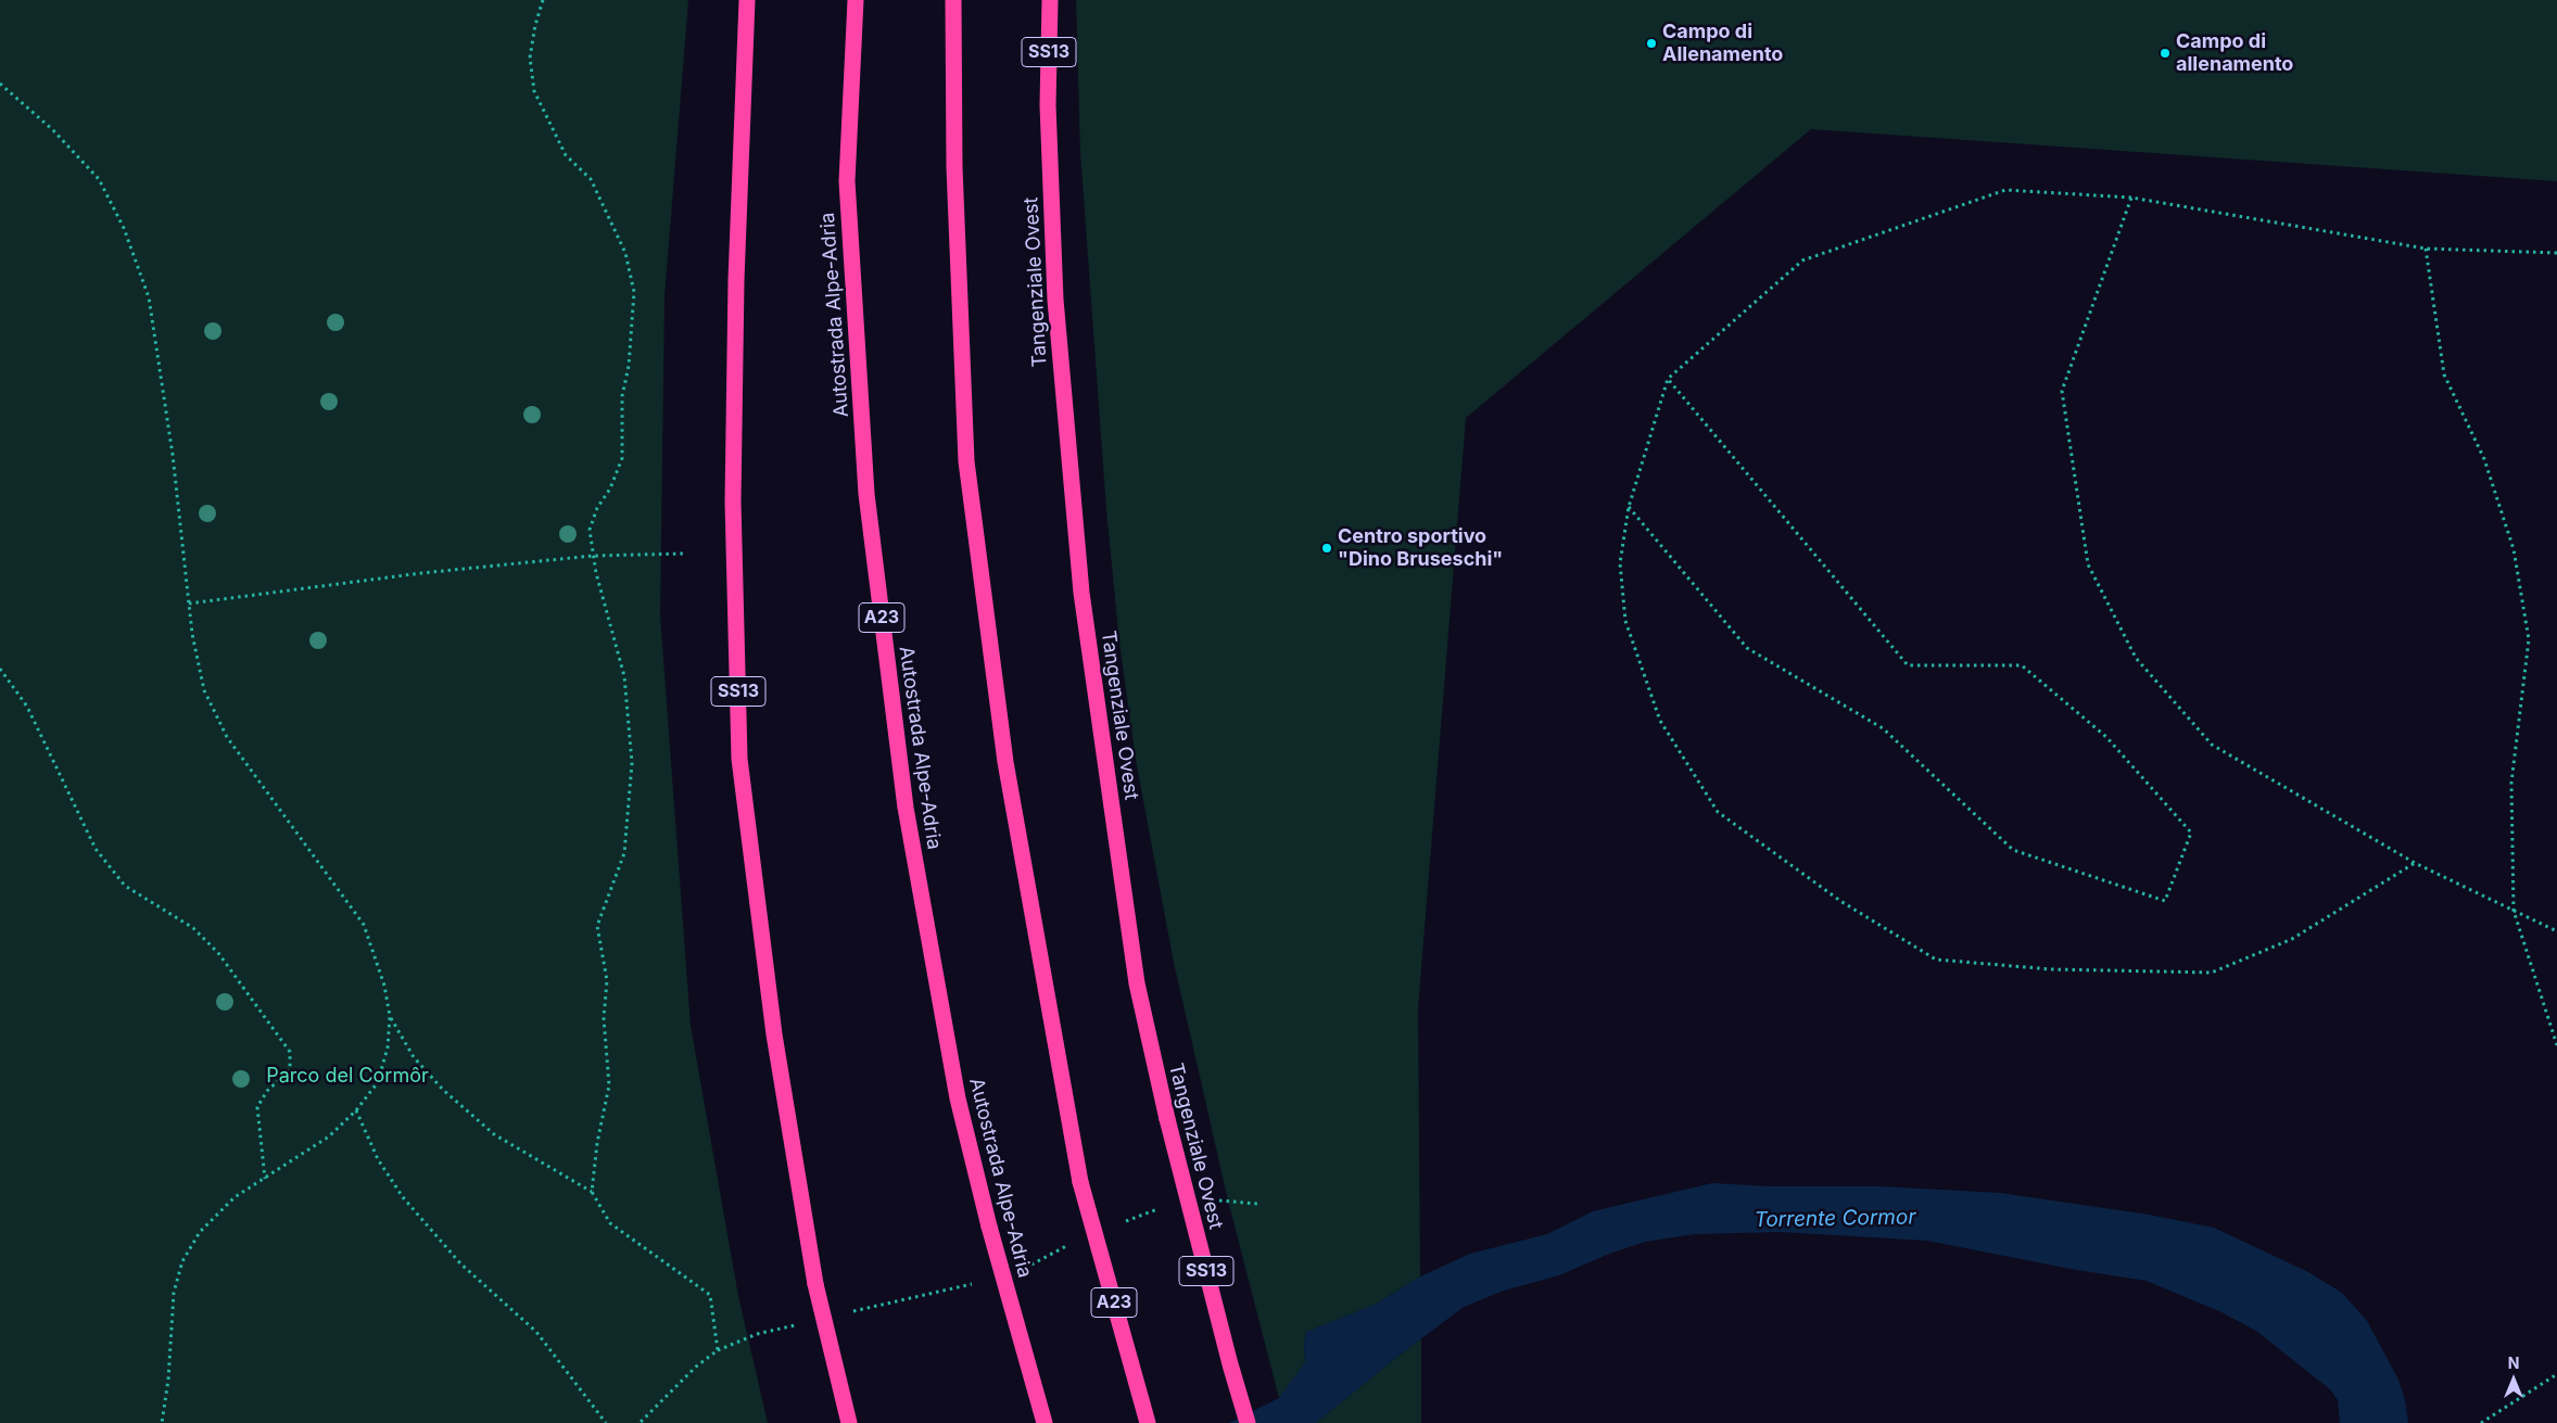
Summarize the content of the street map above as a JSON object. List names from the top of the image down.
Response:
{
  "streets": {
    "highway": [
      "SS13",
      "Tangenziale Ovest",
      "Autostrada Alpe-Adria",
      "A23"
    ]
  },
  "water": ["Torrente Cormor"],
  "parks": ["Parco del Cormôr"],
  "places": ["Campo di Allenamento", "Campo di allenamento", "Centro sportivo \"Dino Bruseschi\""],
  "north": "top"
}
